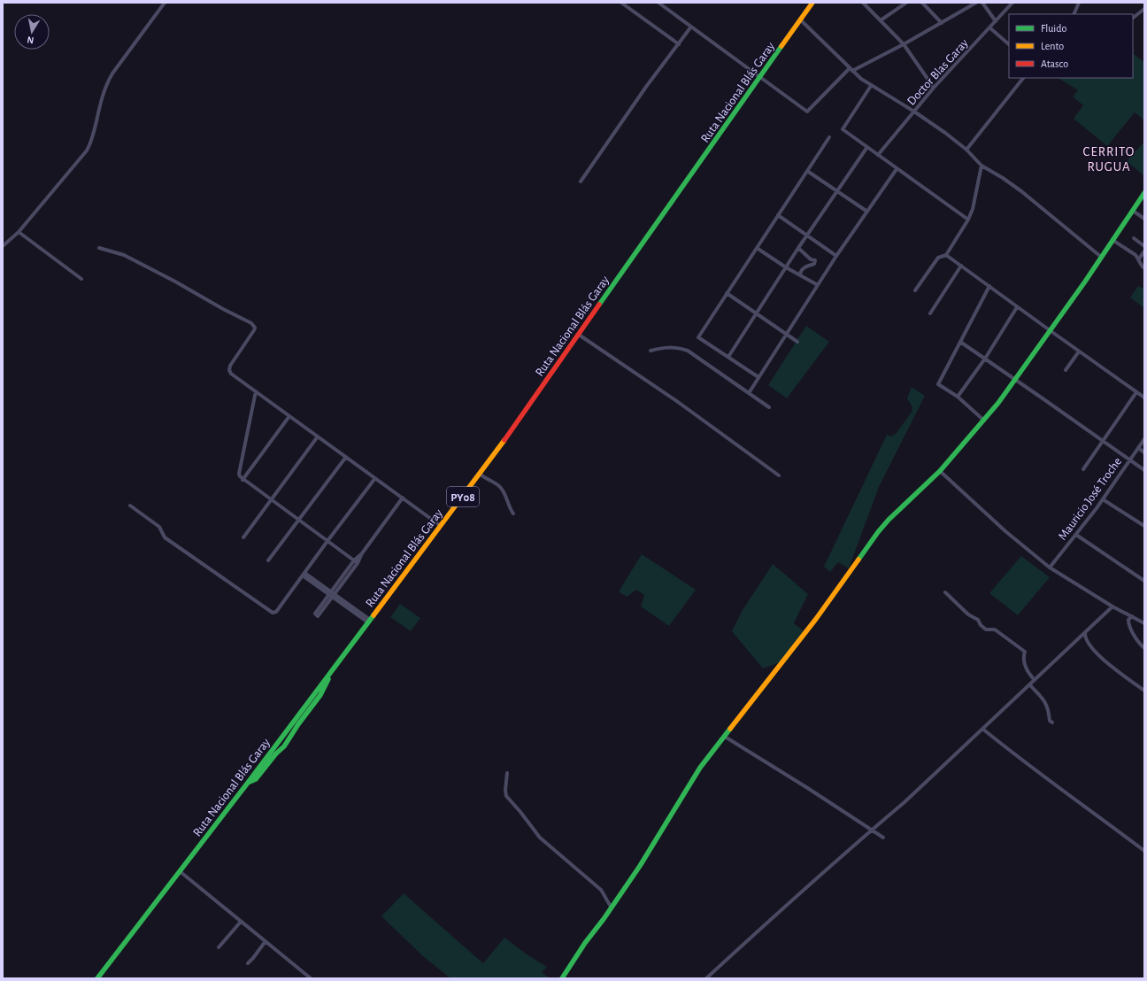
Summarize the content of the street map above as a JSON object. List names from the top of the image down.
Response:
{
  "streets": {
    "main road": ["Ruta Nacional Blás Garay", "PY08"],
    "street": ["Doctor Blas Garay", "Mauricio José Troche"]
  },
  "districts": ["CERRITO RUGUA"],
  "legend": ["Fluido", "Lento", "Atasco"],
  "north": "bottom"
}
